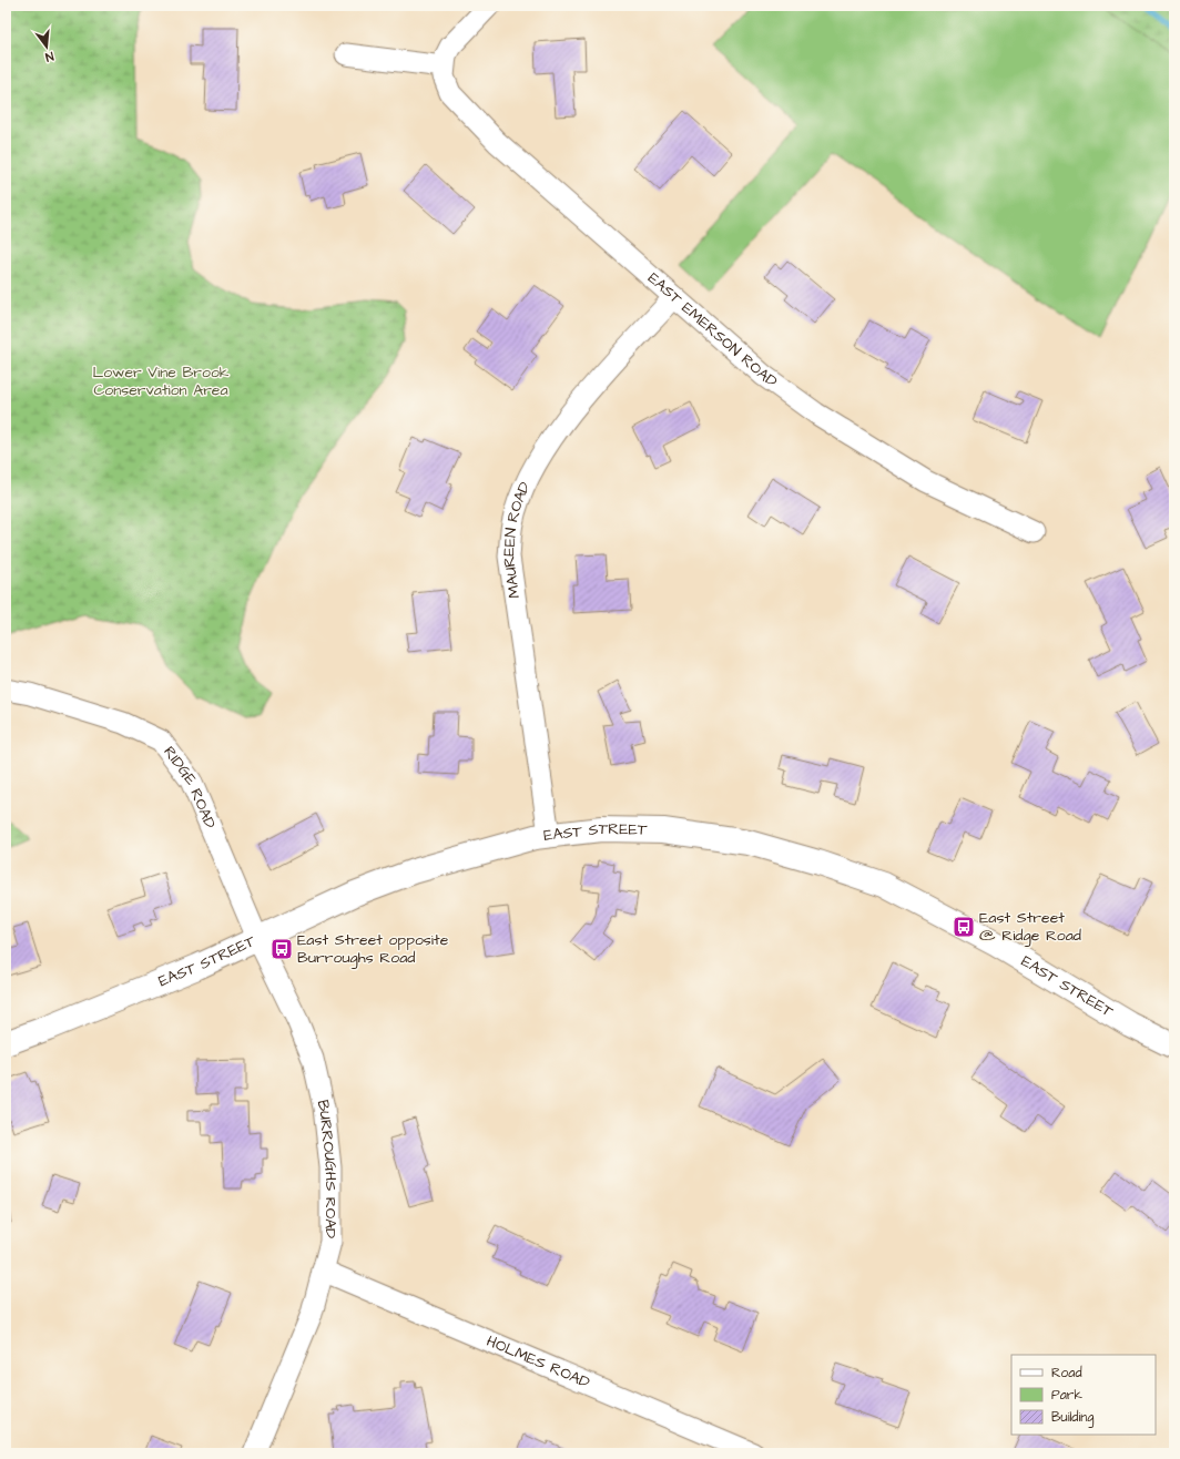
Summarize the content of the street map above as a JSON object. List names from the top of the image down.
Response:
{
  "streets": {
    "street": [
      "EAST EMERSON ROAD",
      "MAUREEN ROAD",
      "RIDGE ROAD",
      "EAST STREET",
      "BURROUGHS ROAD",
      "HOLMES ROAD"
    ]
  },
  "crossings": [
    ["EAST EMERSON ROAD", "MAUREEN ROAD"],
    ["MAUREEN ROAD", "EAST STREET"],
    ["RIDGE ROAD", "EAST STREET"],
    ["RIDGE ROAD", "BURROUGHS ROAD"],
    ["EAST STREET", "BURROUGHS ROAD"],
    ["BURROUGHS ROAD", "HOLMES ROAD"]
  ],
  "parks": ["Lower Vine Brook Conservation Area"],
  "places": {
    "bus stop": ["East Street @ Ridge Road", "East Street opposite Burroughs Road"]
  },
  "legend": ["Road", "Park", "Building"],
  "north": "bottom"
}
